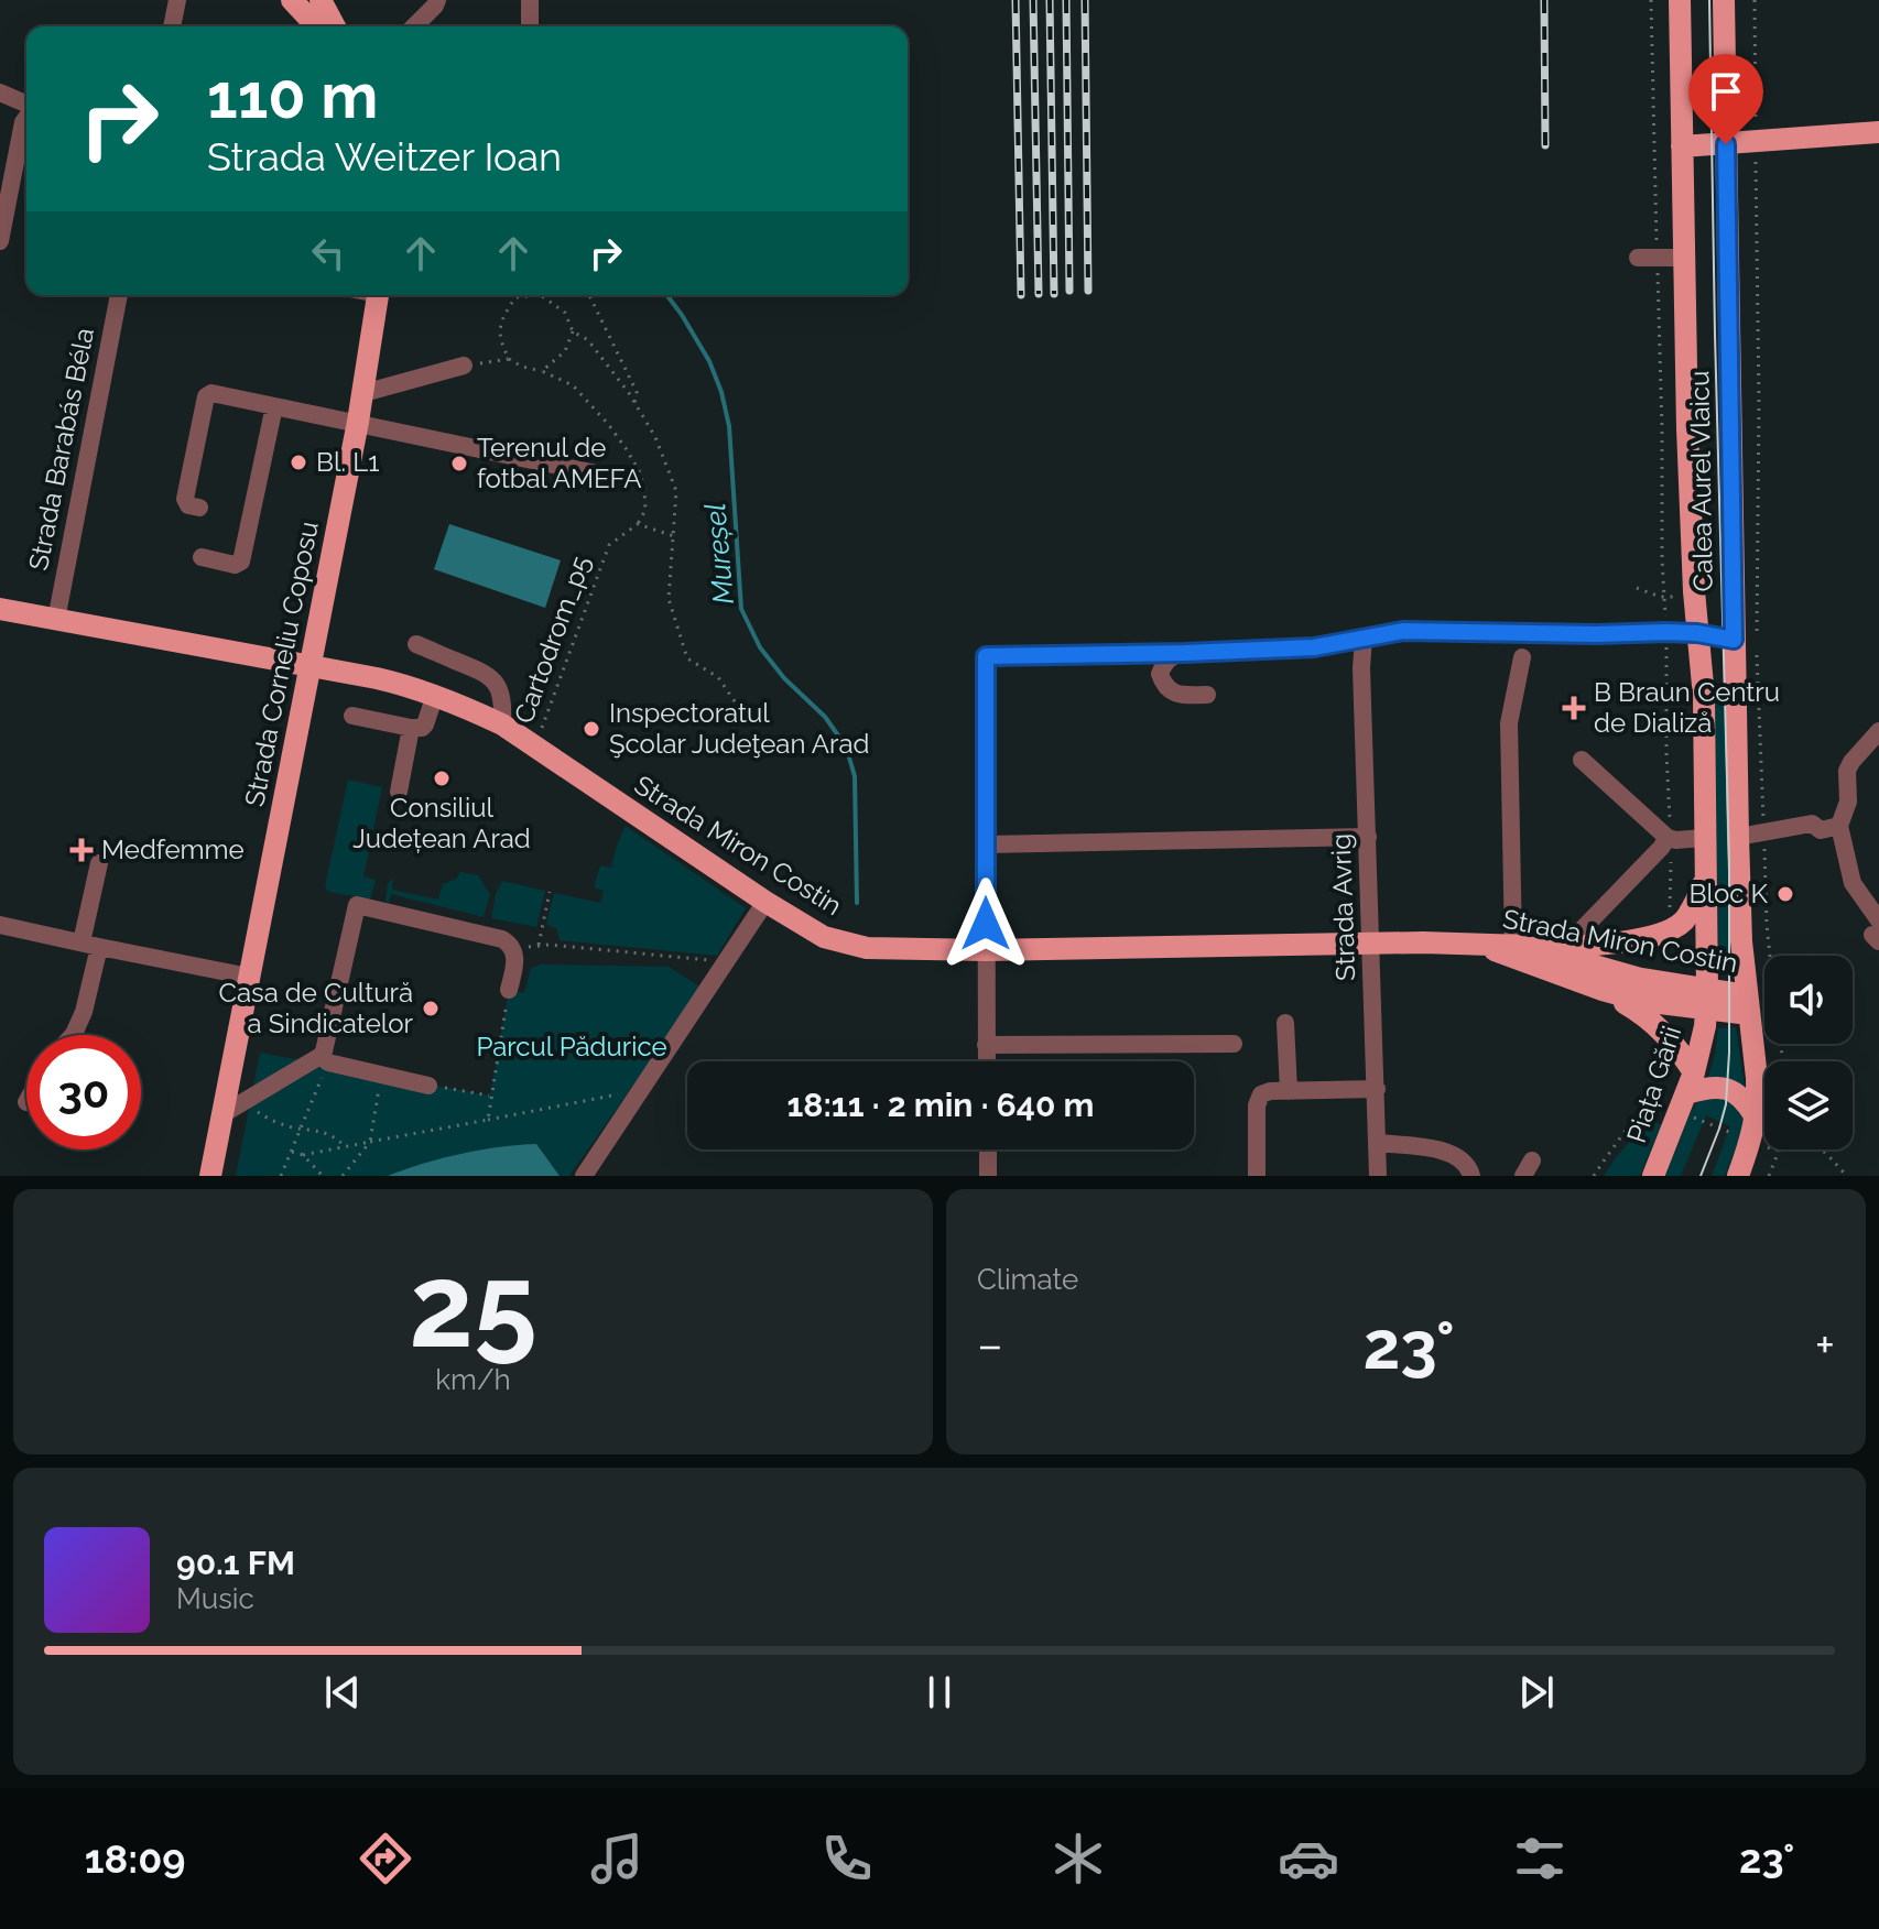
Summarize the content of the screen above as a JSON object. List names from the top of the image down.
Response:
{
  "streets": {
    "main road": [
      "Calea Aurel Vlaicu",
      "Strada Corneliu Coposu",
      "Strada Miron Costin",
      "Piața Gării"
    ],
    "street": ["Strada Barabás Béla", "Strada Avrig"],
    "path": ["Cartodrom_p5"]
  },
  "crossings": [
    ["Strada Barabás Béla", "Strada Miron Costin"],
    ["Calea Aurel Vlaicu", "Strada Miron Costin"],
    ["Calea Aurel Vlaicu", "Piața Gării"],
    ["Cartodrom_p5", "Strada Miron Costin"],
    ["Strada Corneliu Coposu", "Strada Miron Costin"],
    ["Strada Miron Costin", "Strada Avrig"],
    ["Strada Miron Costin", "Piața Gării"]
  ],
  "water": ["Mureșel"],
  "parks": ["Parcul Pădurice"],
  "places": {
    "other": [
      "Bl. L1",
      "Terenul de fotbal AMEFA",
      "Inspectoratul Şcolar Judeţean Arad",
      "Consiliul Județean Arad",
      "Bloc K",
      "Casa de Cultură a Sindicatelor"
    ],
    "health": ["B Braun Centru de Dializă", "Medfemme"]
  },
  "page": {
    "turn": ["110 m", "Strada Weitzer Ioan"],
    "limit": "30",
    "trip": "18:11 · 2 min · 640 m",
    "tile": [
      ["25", "km/h"],
      "Climate"
    ],
    "heat": ["−", "23°", "+"],
    "song": ["90.1 FM", "Music"],
    "tabs": ["18:09", "23°"]
  }
}
